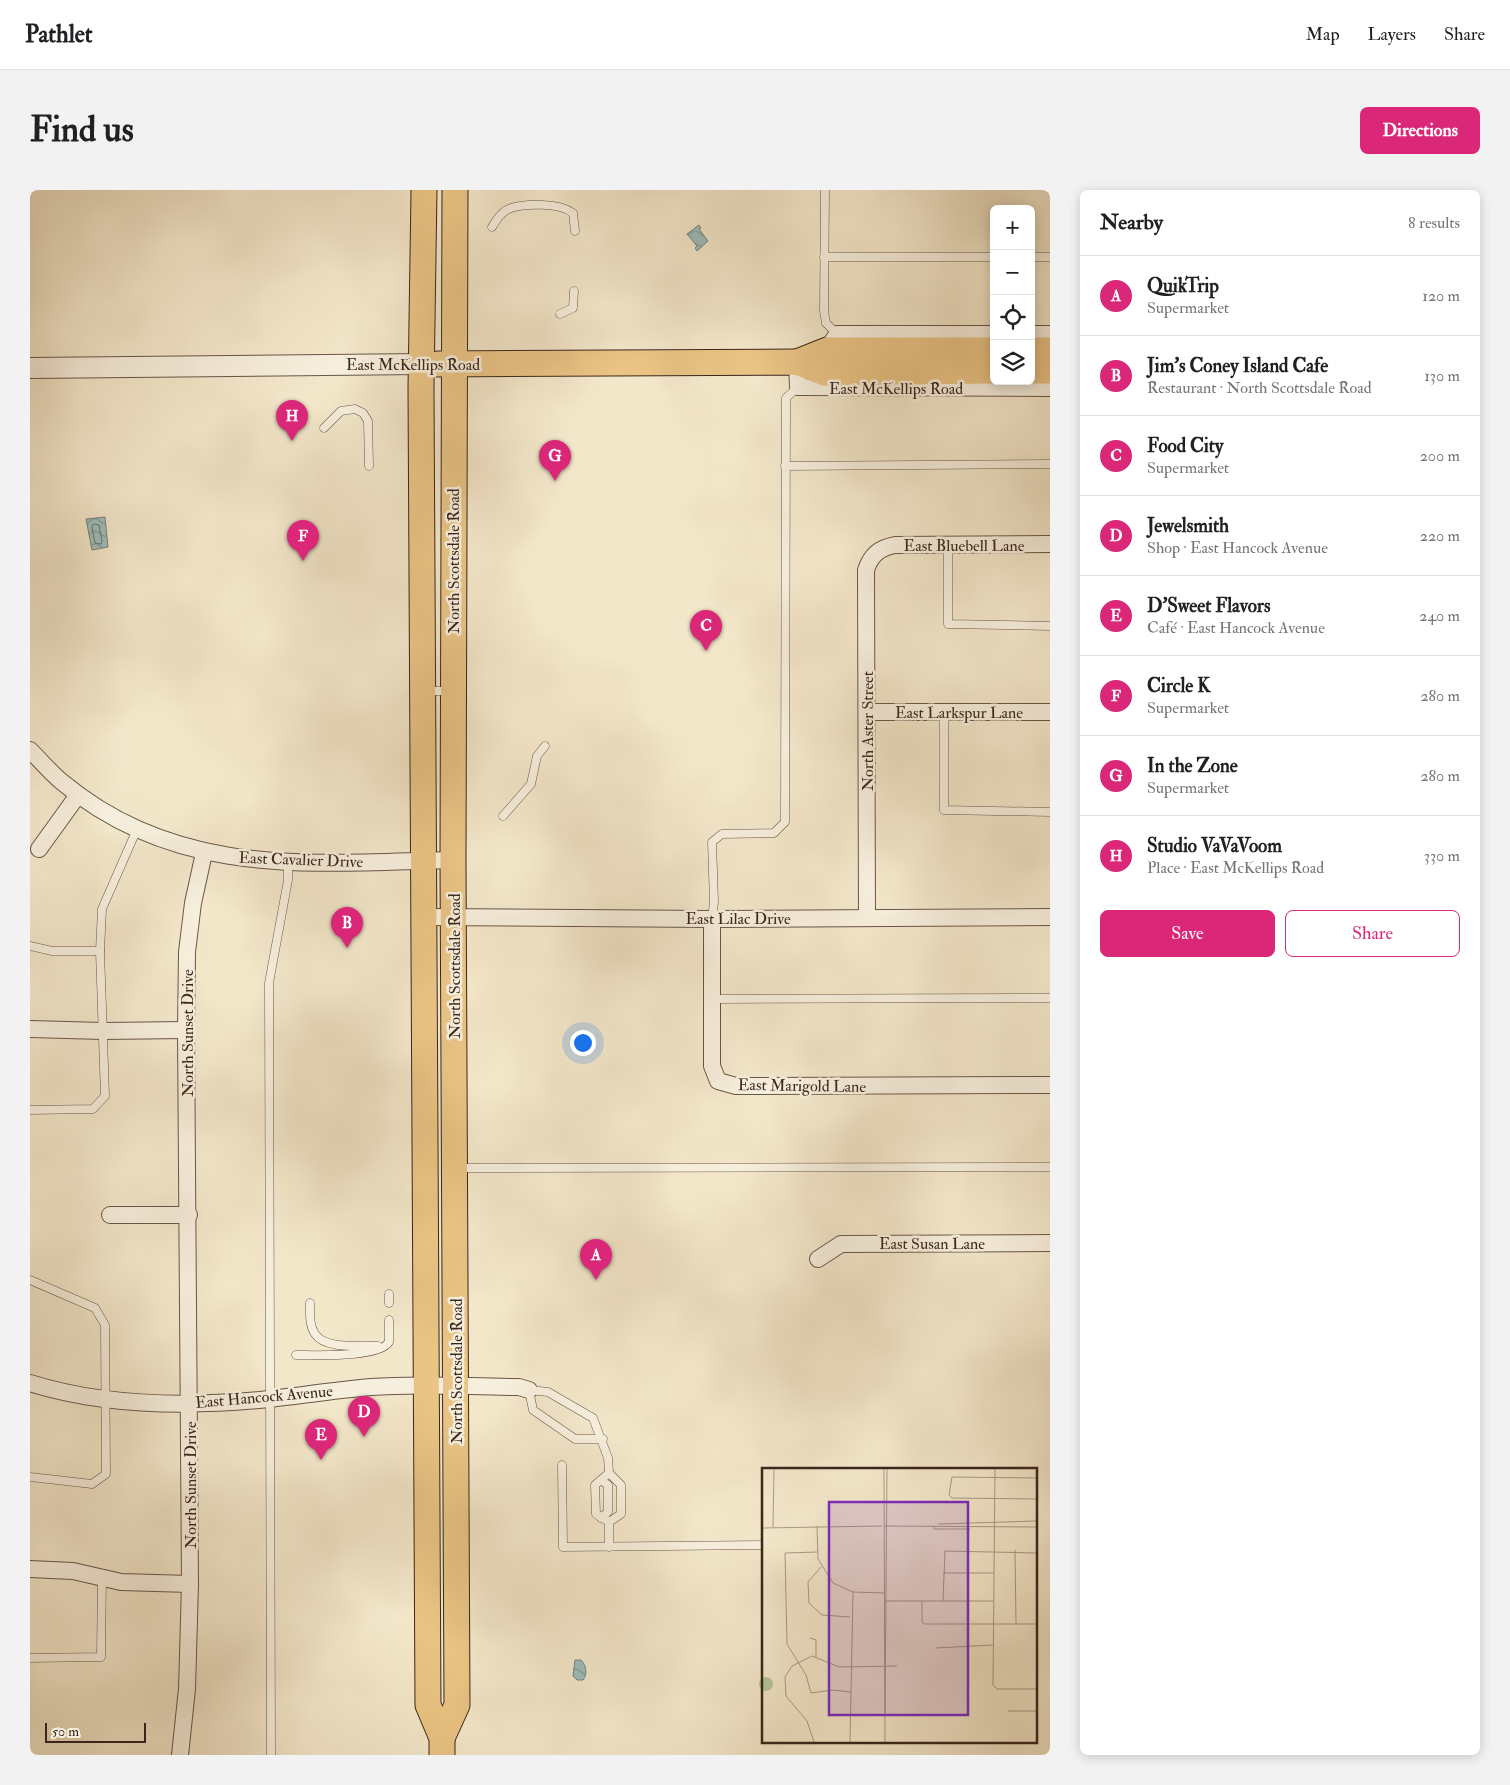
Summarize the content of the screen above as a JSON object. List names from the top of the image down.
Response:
{
  "streets": {
    "main road": ["East McKellips Road", "North Scottsdale Road"],
    "street": [
      "East Bluebell Lane",
      "East Larkspur Lane",
      "North Aster Street",
      "East Cavalier Drive",
      "East Lilac Drive",
      "North Sunset Drive",
      "East Marigold Lane",
      "East Susan Lane",
      "East Hancock Avenue"
    ]
  },
  "crossings": [
    ["East McKellips Road", "North Scottsdale Road"],
    ["East Bluebell Lane", "North Aster Street"],
    ["North Scottsdale Road", "East Cavalier Drive"],
    ["North Scottsdale Road", "East Lilac Drive"],
    ["North Scottsdale Road", "East Hancock Avenue"],
    ["East Larkspur Lane", "North Aster Street"],
    ["North Aster Street", "East Lilac Drive"],
    ["East Cavalier Drive", "North Sunset Drive"],
    ["East Lilac Drive", "East Marigold Lane"],
    ["North Sunset Drive", "East Hancock Avenue"]
  ],
  "scale_bar": "50 m",
  "page": {
    "header": "Pathlet",
    "nav": ["Map", "Layers", "Share"],
    "buttons": [
      "Directions",
      ["Save", "Share"]
    ],
    "title": "Find us",
    "heading": ["Nearby", "8 results"],
    "map_buttons": ["+", "−"],
    "list": [
      {
        "mark": "A",
        "name": "QuikTrip",
        "note": "Supermarket",
        "value": "120 m"
      },
      {
        "mark": "B",
        "name": "Jim's Coney Island Cafe",
        "note": "Restaurant · North Scottsdale Road",
        "value": "130 m"
      },
      {
        "mark": "C",
        "name": "Food City",
        "note": "Supermarket",
        "value": "200 m"
      },
      {
        "mark": "D",
        "name": "Jewelsmith",
        "note": "Shop · East Hancock Avenue",
        "value": "220 m"
      },
      {
        "mark": "E",
        "name": "D'Sweet Flavors",
        "note": "Café · East Hancock Avenue",
        "value": "240 m"
      },
      {
        "mark": "F",
        "name": "Circle K",
        "note": "Supermarket",
        "value": "280 m"
      },
      {
        "mark": "G",
        "name": "In the Zone",
        "note": "Supermarket",
        "value": "280 m"
      },
      {
        "mark": "H",
        "name": "Studio VaVaVoom",
        "note": "Place · East McKellips Road",
        "value": "330 m"
      }
    ],
    "pins": [
      "H",
      "G",
      "F",
      "C",
      "B",
      "A",
      "D",
      "E"
    ],
    "scale": "50 m"
  }
}
